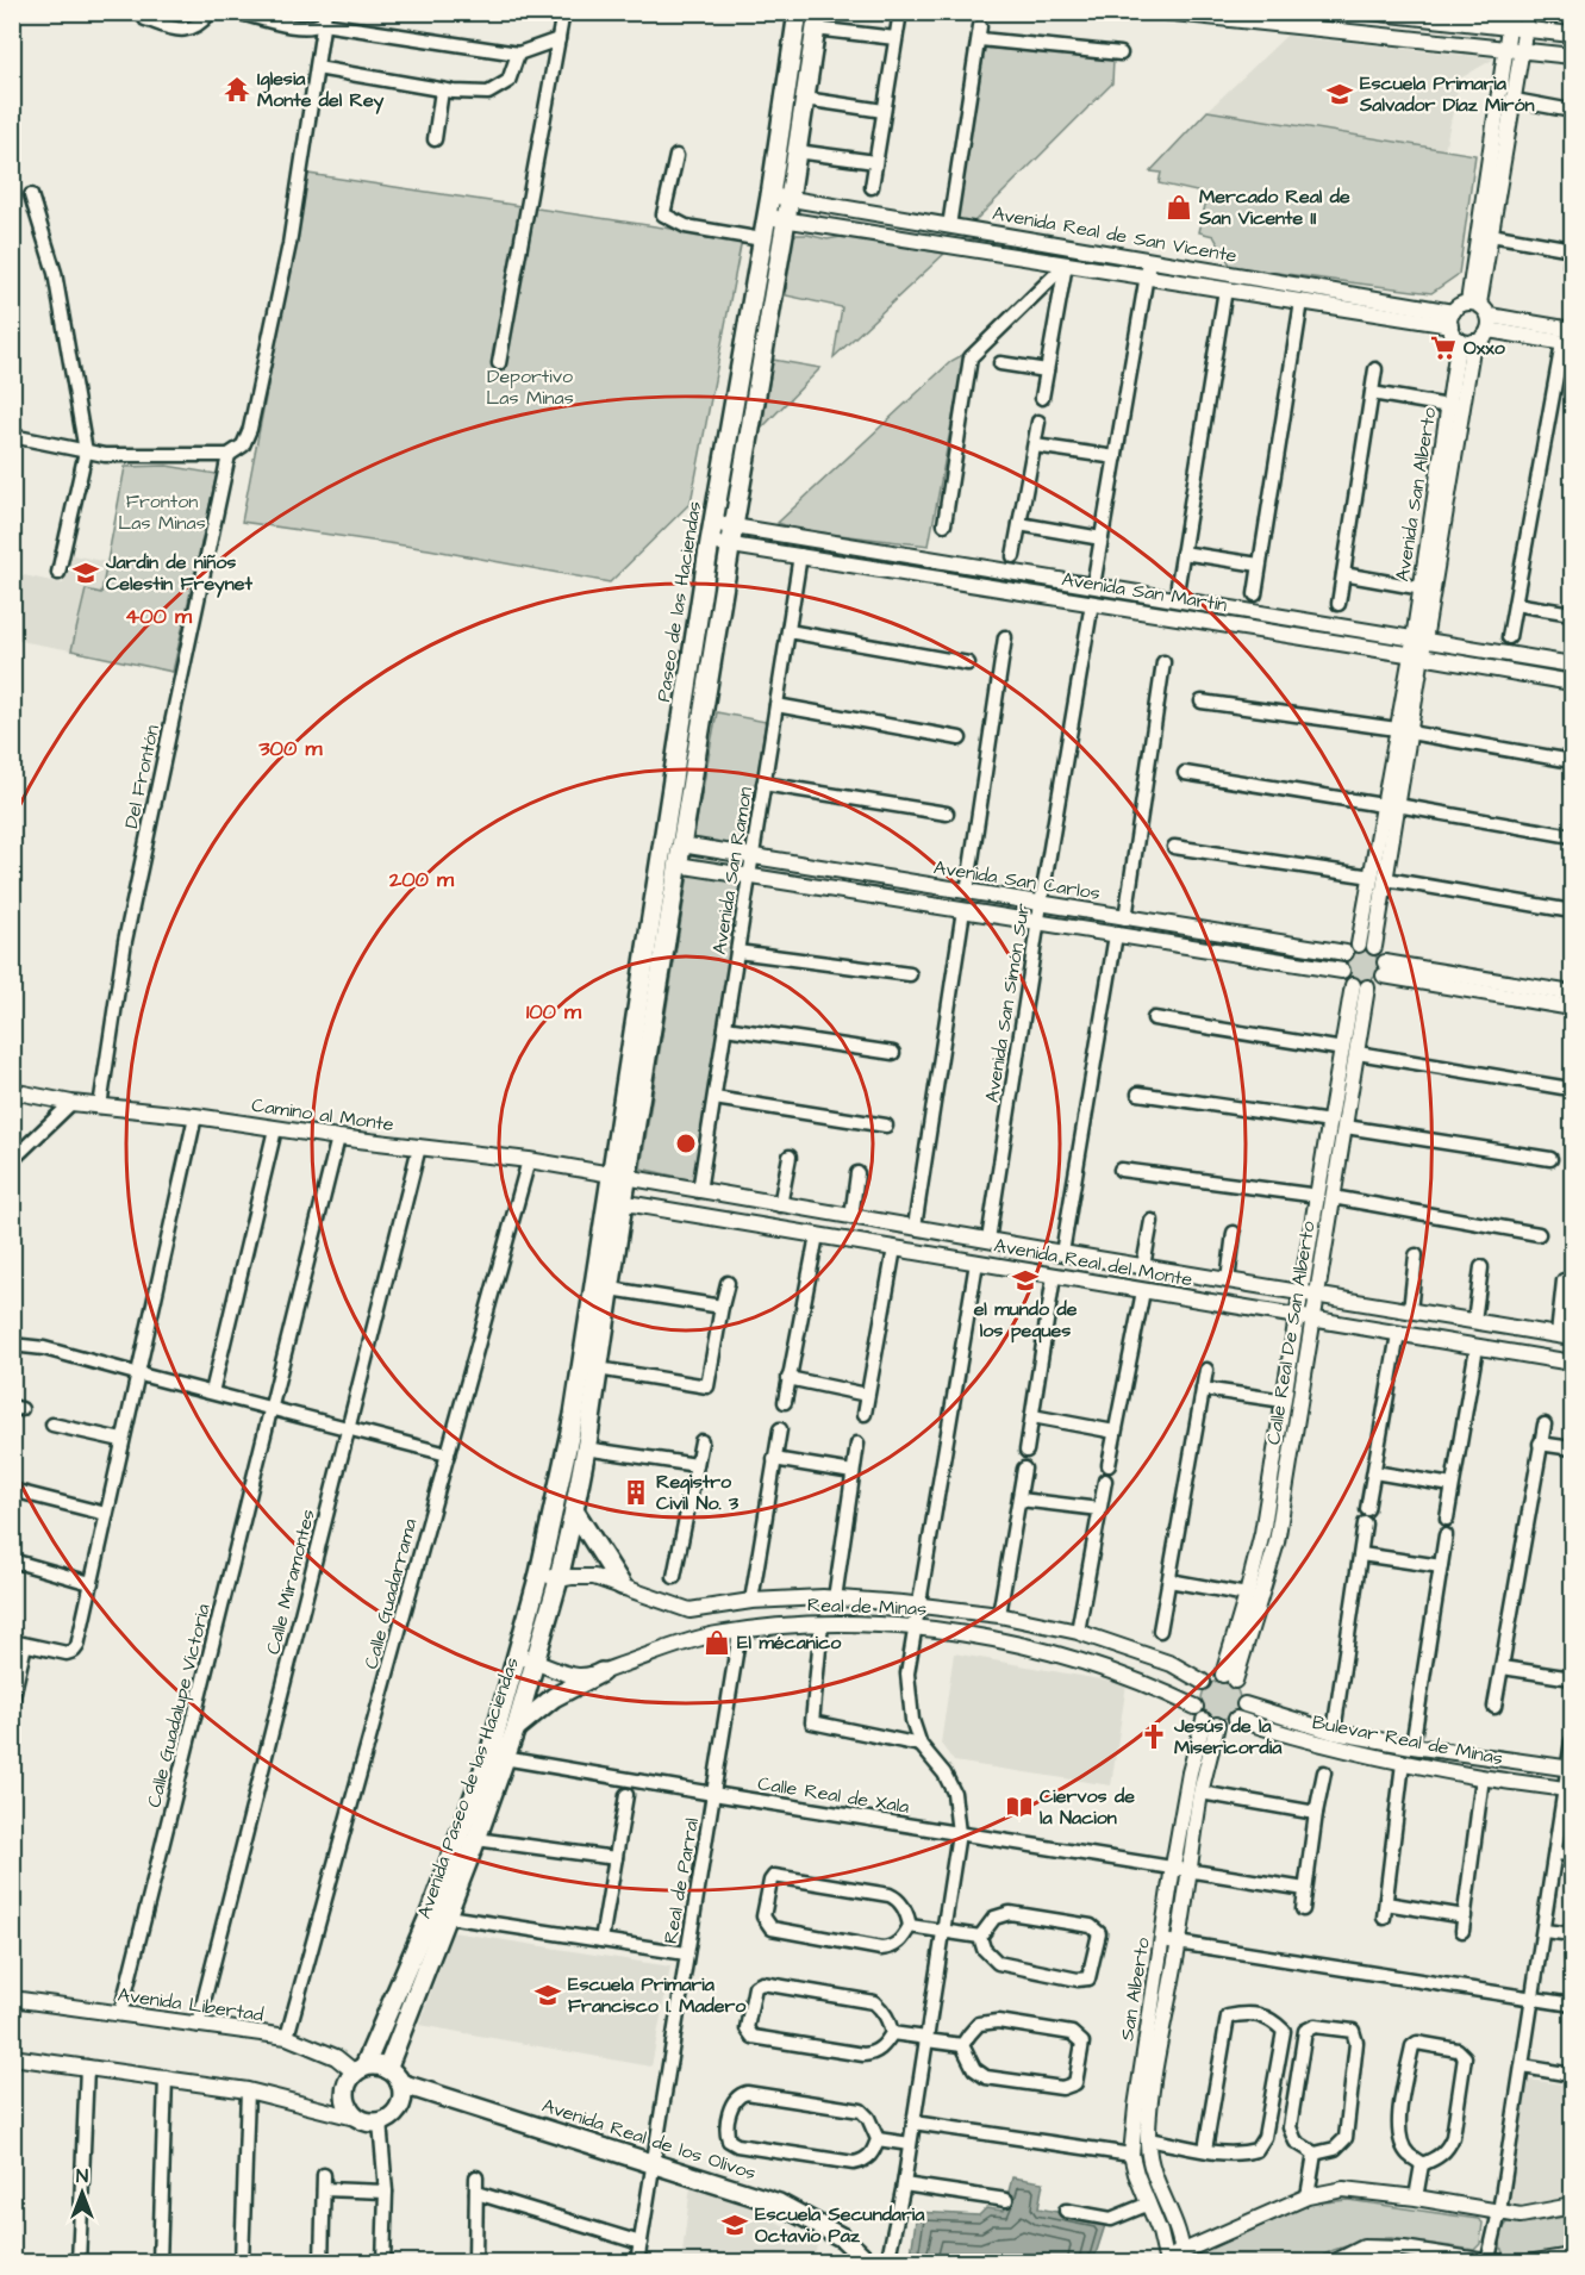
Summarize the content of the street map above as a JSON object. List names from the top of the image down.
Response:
{
  "streets": {
    "main road": ["Paseo de las Haciendas", "Avenida Paseo de las Haciendas", "Avenida Real de los Olivos"],
    "street": [
      "Avenida Real de San Vicente",
      "Avenida San Alberto",
      "Avenida San Martín",
      "Del Frontón",
      "Avenida San Ramon",
      "Avenida San Carlos",
      "Avenida San Simón Sur",
      "Camino al Monte",
      "Avenida Real del Monte",
      "Calle Real De San Alberto",
      "Calle Miramontes",
      "Calle Guadarrama",
      "Real de Minas",
      "Calle Guadalupe Victoria",
      "Bulevar Real de Minas",
      "Calle Real de Xala",
      "Real de Parral",
      "San Alberto",
      "Avenida Libertad"
    ]
  },
  "crossings": [
    ["Avenida Real de San Vicente", "Avenida San Alberto"],
    ["Avenida Real de San Vicente", "Paseo de las Haciendas"],
    ["Avenida San Alberto", "Avenida San Martín"],
    ["Avenida San Martín", "Paseo de las Haciendas"],
    ["Avenida San Martín", "Avenida San Ramon"],
    ["Avenida San Martín", "Avenida San Simón Sur"],
    ["Paseo de las Haciendas", "Camino al Monte"],
    ["Paseo de las Haciendas", "Avenida Real del Monte"],
    ["Paseo de las Haciendas", "Avenida Paseo de las Haciendas"],
    ["Del Frontón", "Camino al Monte"],
    ["Avenida San Ramon", "Avenida San Carlos"],
    ["Avenida San Ramon", "Avenida Real del Monte"],
    ["Avenida San Carlos", "Avenida San Simón Sur"],
    ["Avenida San Carlos", "Calle Real De San Alberto"],
    ["Avenida San Simón Sur", "Avenida Real del Monte"],
    ["Camino al Monte", "Avenida Real del Monte"],
    ["Camino al Monte", "Calle Miramontes"],
    ["Camino al Monte", "Calle Guadarrama"],
    ["Camino al Monte", "Calle Guadalupe Victoria"],
    ["Camino al Monte", "Avenida Paseo de las Haciendas"],
    ["Avenida Real del Monte", "Calle Real De San Alberto"],
    ["Avenida Real del Monte", "Avenida Paseo de las Haciendas"],
    ["Calle Real De San Alberto", "Real de Minas"],
    ["Calle Real De San Alberto", "Bulevar Real de Minas"],
    ["Calle Real De San Alberto", "San Alberto"],
    ["Calle Miramontes", "Avenida Libertad"],
    ["Calle Guadarrama", "Avenida Libertad"],
    ["Real de Minas", "Bulevar Real de Minas"],
    ["Real de Minas", "Avenida Paseo de las Haciendas"],
    ["Real de Minas", "Real de Parral"],
    ["Real de Minas", "San Alberto"],
    ["Calle Guadalupe Victoria", "Avenida Libertad"],
    ["Bulevar Real de Minas", "San Alberto"],
    ["Avenida Paseo de las Haciendas", "Calle Real de Xala"],
    ["Avenida Paseo de las Haciendas", "Avenida Libertad"],
    ["Avenida Paseo de las Haciendas", "Avenida Real de los Olivos"],
    ["Calle Real de Xala", "Real de Parral"],
    ["Calle Real de Xala", "San Alberto"],
    ["Real de Parral", "Avenida Real de los Olivos"],
    ["Avenida Libertad", "Avenida Real de los Olivos"]
  ],
  "parks": ["Deportivo Las Minas", "Fronton Las Minas"],
  "places": {
    "temple": ["Iglesia Monte del Rey"],
    "school or university": [
      "Escuela Primaria Salvador Díaz Mirón",
      "Jardin de niños Celestin Freynet",
      "el mundo de los peques",
      "Escuela Primaria Francisco I. Madero",
      "Escuela Secundaria Octavio Paz"
    ],
    "shop": ["Mercado Real de San Vicente II", "El mécanico"],
    "supermarket": ["Oxxo"],
    "building": ["Registro Civil No. 3"],
    "church": ["Jesús de la Misericordia"],
    "library": ["Ciervos de la Nacion"]
  },
  "north": "top",
  "rings": [
    "400 m",
    "300 m",
    "200 m",
    "100 m"
  ]
}
